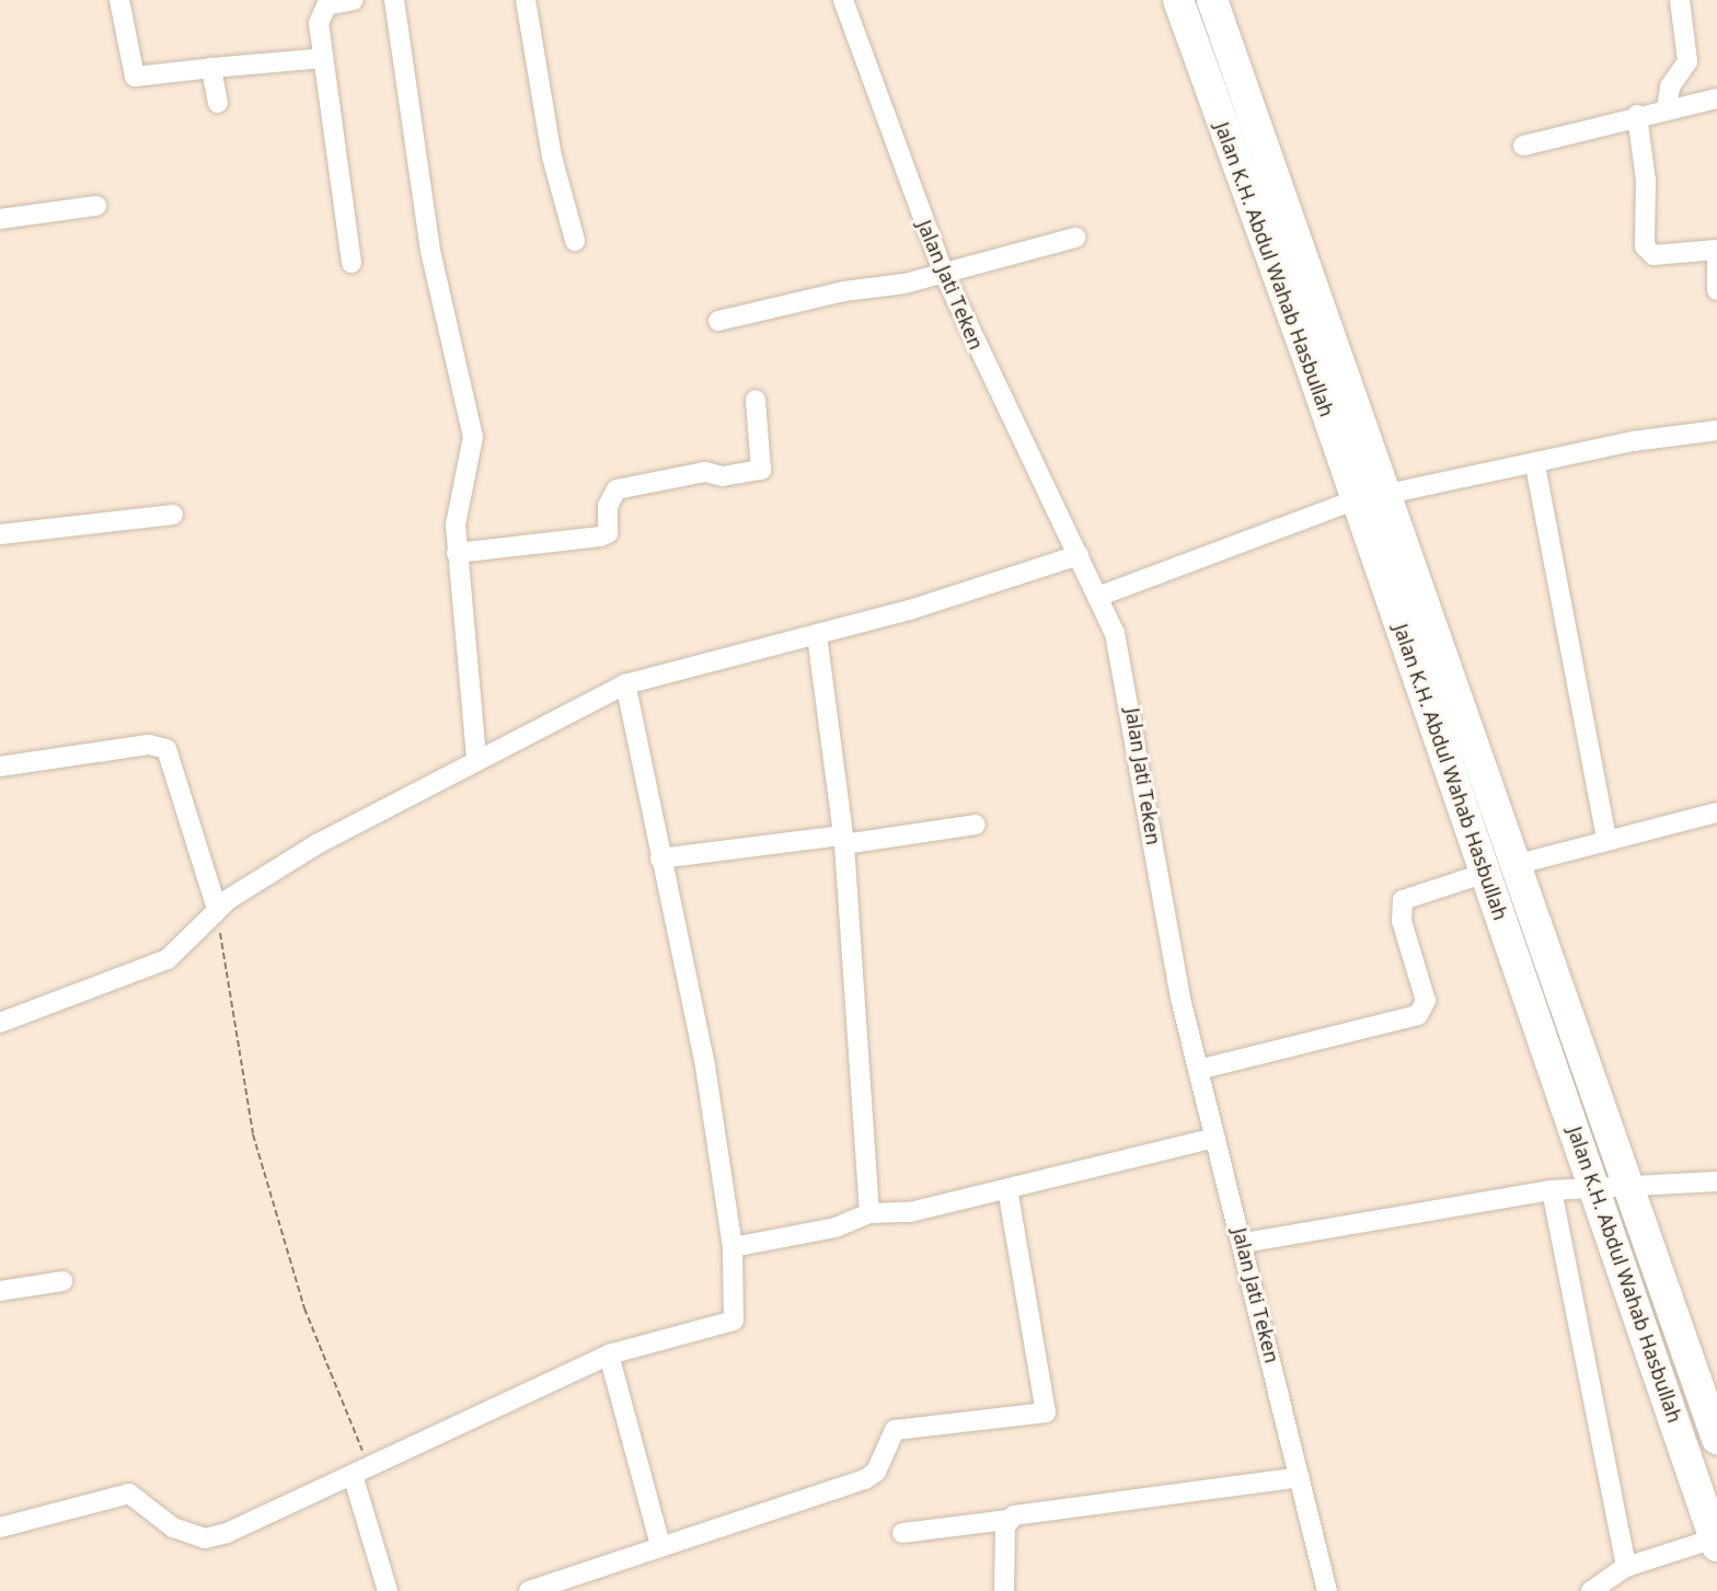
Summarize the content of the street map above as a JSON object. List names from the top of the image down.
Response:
{
  "streets": {
    "highway": ["Jalan K.H. Abdul Wahab Hasbullah"],
    "street": ["Jalan Jati Teken"]
  }
}
